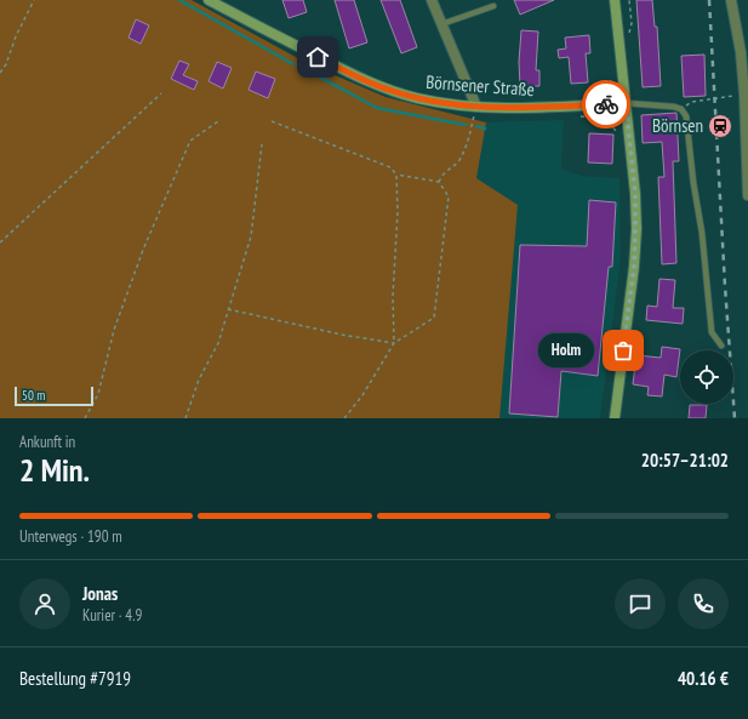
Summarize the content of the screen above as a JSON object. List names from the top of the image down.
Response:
{
  "streets": {
    "street": ["Börnsener Straße"]
  },
  "places": {
    "station": ["Börnsen"],
    "other": ["Holm"]
  },
  "scale_bar": "50 m",
  "page": {
    "bubble": "Holm",
    "scale": "50 m",
    "heading": ["2 Min.", "Ankunft in", "20:57–21:02"],
    "panel": [
      "Jonas",
      "Kurier · 4.9",
      "Bestellung #7919",
      "40.16 €"
    ],
    "bar": "Unterwegs · 190 m"
  }
}
